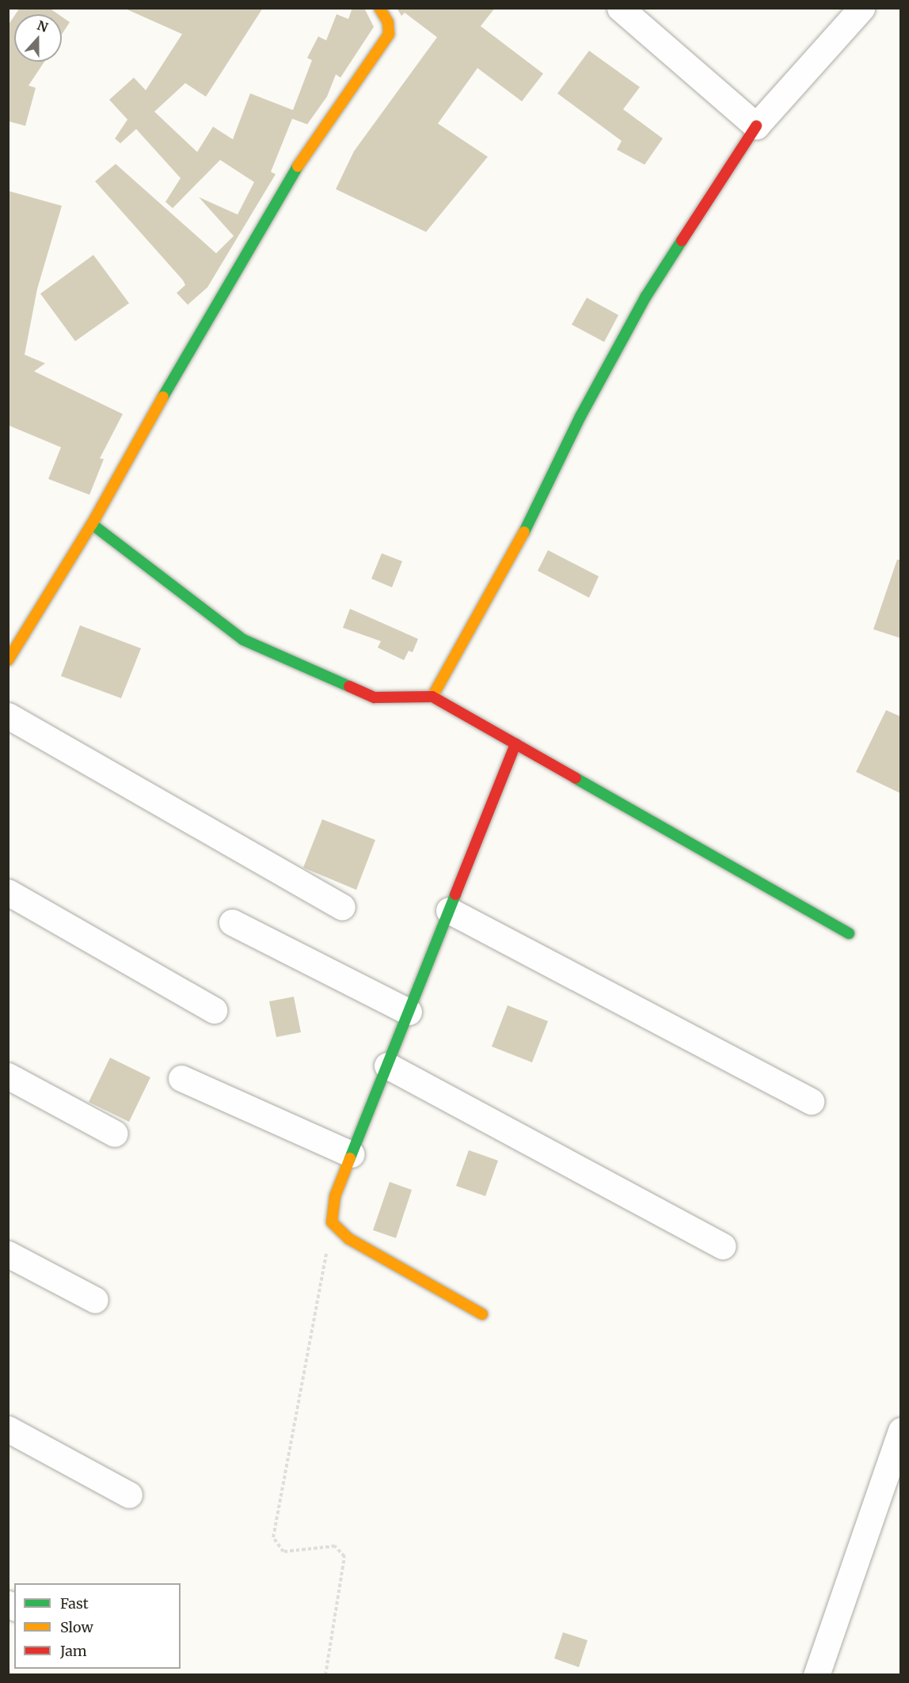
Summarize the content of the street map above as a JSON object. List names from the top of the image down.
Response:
{
  "legend": ["Fast", "Slow", "Jam"],
  "north": "top"
}
